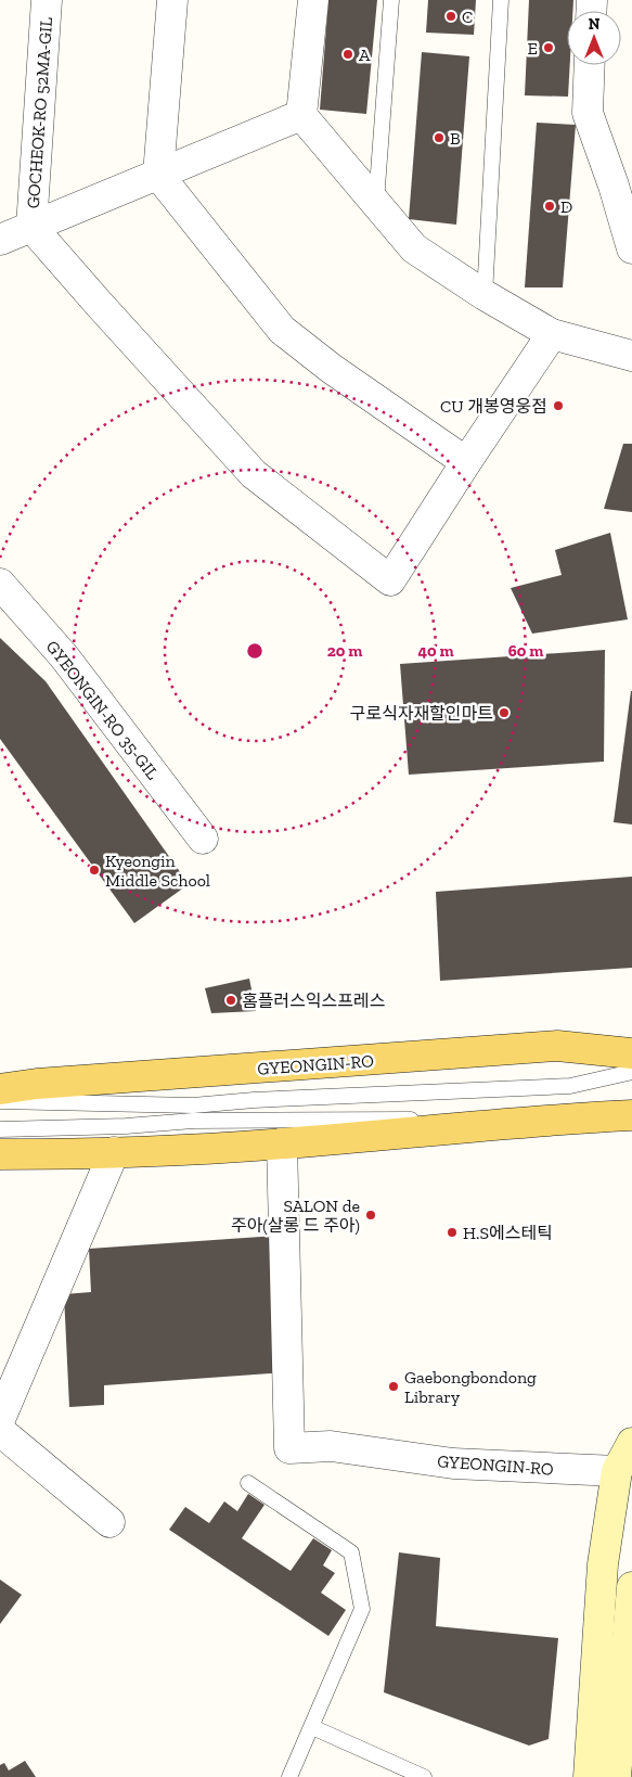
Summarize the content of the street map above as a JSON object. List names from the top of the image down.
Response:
{
  "streets": {
    "main road": ["GYEONGIN-RO"],
    "street": ["GOCHEOK-RO 52MA-GIL", "GYEONGIN-RO 35-GIL"]
  },
  "places": [
    "C",
    "E",
    "A",
    "B",
    "D",
    "CU 개봉영웅점",
    "구로식자재할인마트",
    "Kyeongin Middle School",
    "홈플러스익스프레스",
    "SALON de 주아(살롱 드 주아)",
    "H.S에스테틱",
    "Gaebongbondong Library"
  ],
  "north": "top",
  "rings": ["20 m", "40 m", "60 m"]
}
